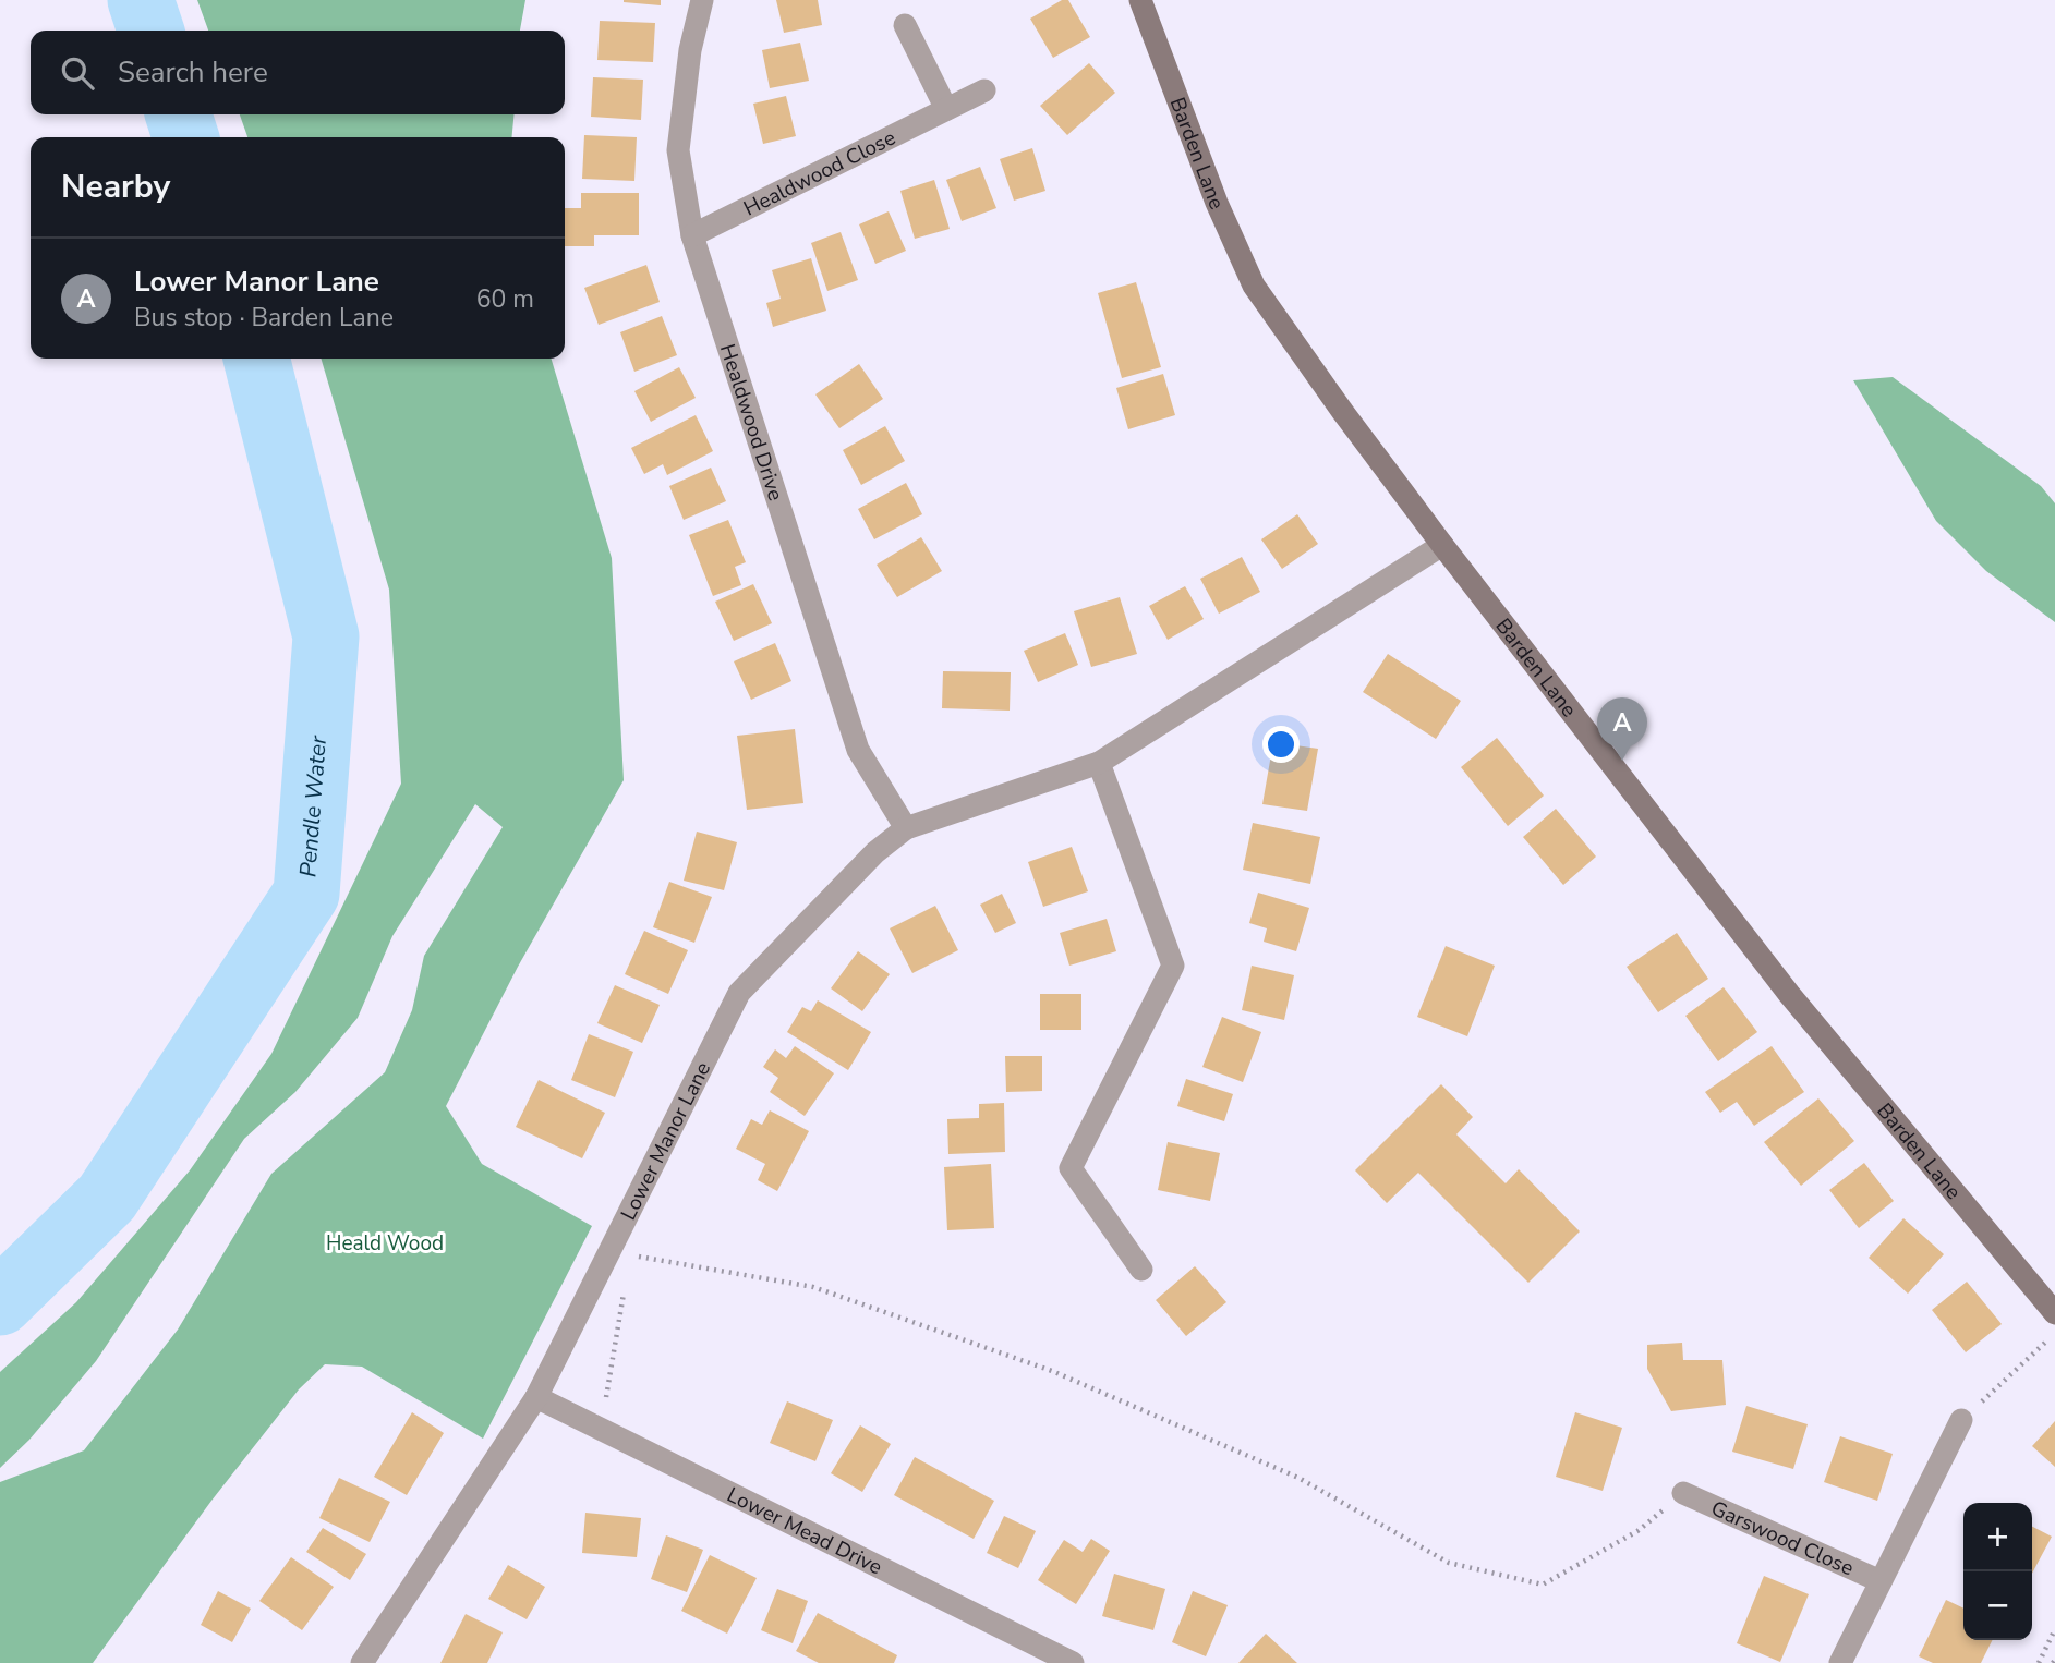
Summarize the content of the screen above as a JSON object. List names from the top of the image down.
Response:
{
  "streets": {
    "street": [
      "Barden Lane",
      "Healdwood Close",
      "Healdwood Drive",
      "Lower Manor Lane",
      "Lower Mead Drive",
      "Garswood Close"
    ]
  },
  "crossings": [
    ["Barden Lane", "Lower Manor Lane"],
    ["Healdwood Close", "Healdwood Drive"],
    ["Healdwood Drive", "Lower Manor Lane"],
    ["Lower Manor Lane", "Lower Mead Drive"]
  ],
  "water": ["Pendle Water"],
  "parks": ["Heald Wood"],
  "page": {
    "search": "Search here",
    "heading": "Nearby",
    "list": [
      {
        "mark": "A",
        "name": "Lower Manor Lane",
        "note": "Bus stop · Barden Lane",
        "value": "60 m"
      }
    ],
    "pins": "A",
    "map_buttons": ["+", "−"]
  }
}
